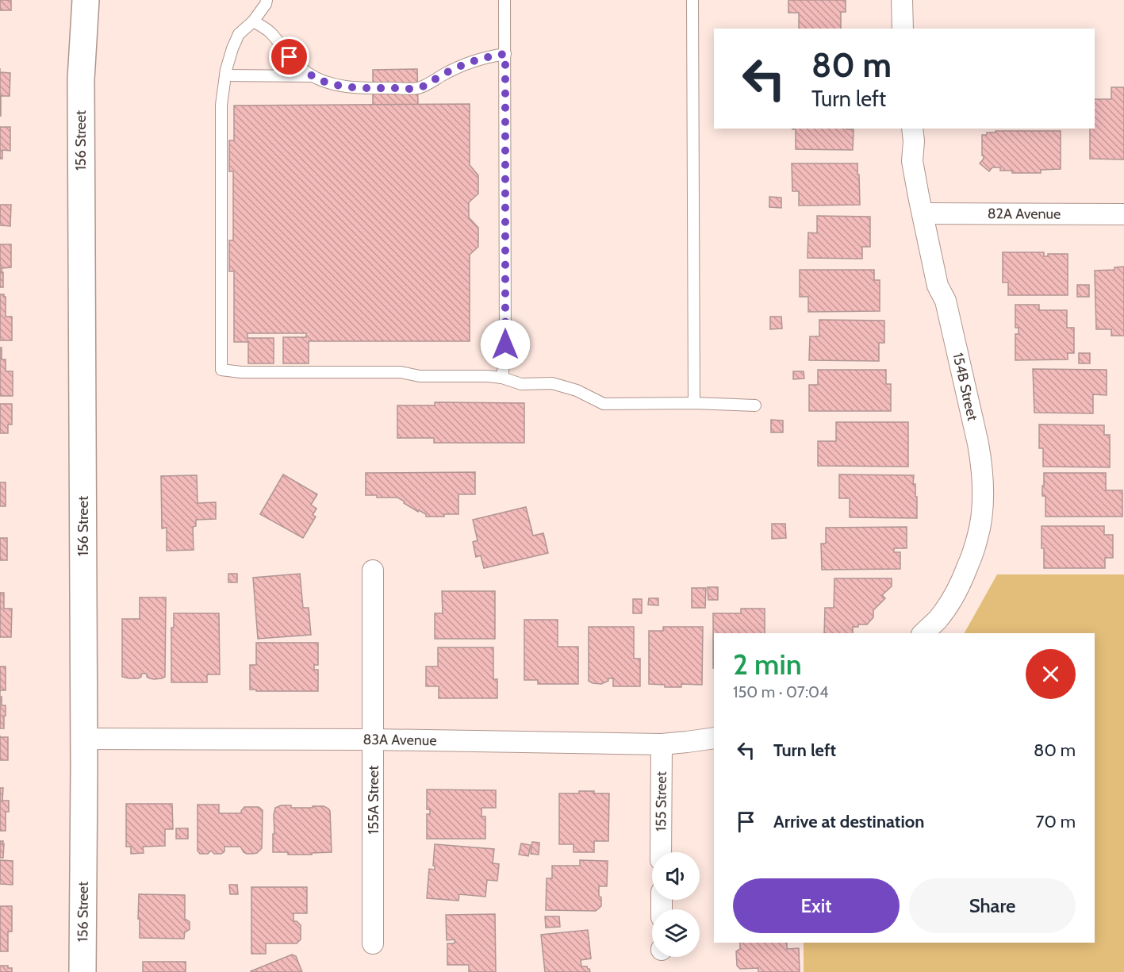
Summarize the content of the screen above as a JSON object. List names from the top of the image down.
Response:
{
  "streets": {
    "street": [
      "156 Street",
      "82A Avenue",
      "154B Street",
      "83A Avenue",
      "155A Street",
      "155 Street"
    ]
  },
  "crossings": [
    ["156 Street", "83A Avenue"],
    ["82A Avenue", "154B Street"],
    ["83A Avenue", "155A Street"],
    ["83A Avenue", "155 Street"]
  ],
  "page": {
    "turn": ["80 m", "Turn left"],
    "heading": ["2 min", "150 m · 07:04"],
    "list": [
      {
        "name": "Turn left",
        "value": "80 m"
      },
      {
        "name": "Arrive at destination",
        "value": "70 m"
      }
    ],
    "buttons": ["Exit", "Share"]
  }
}
